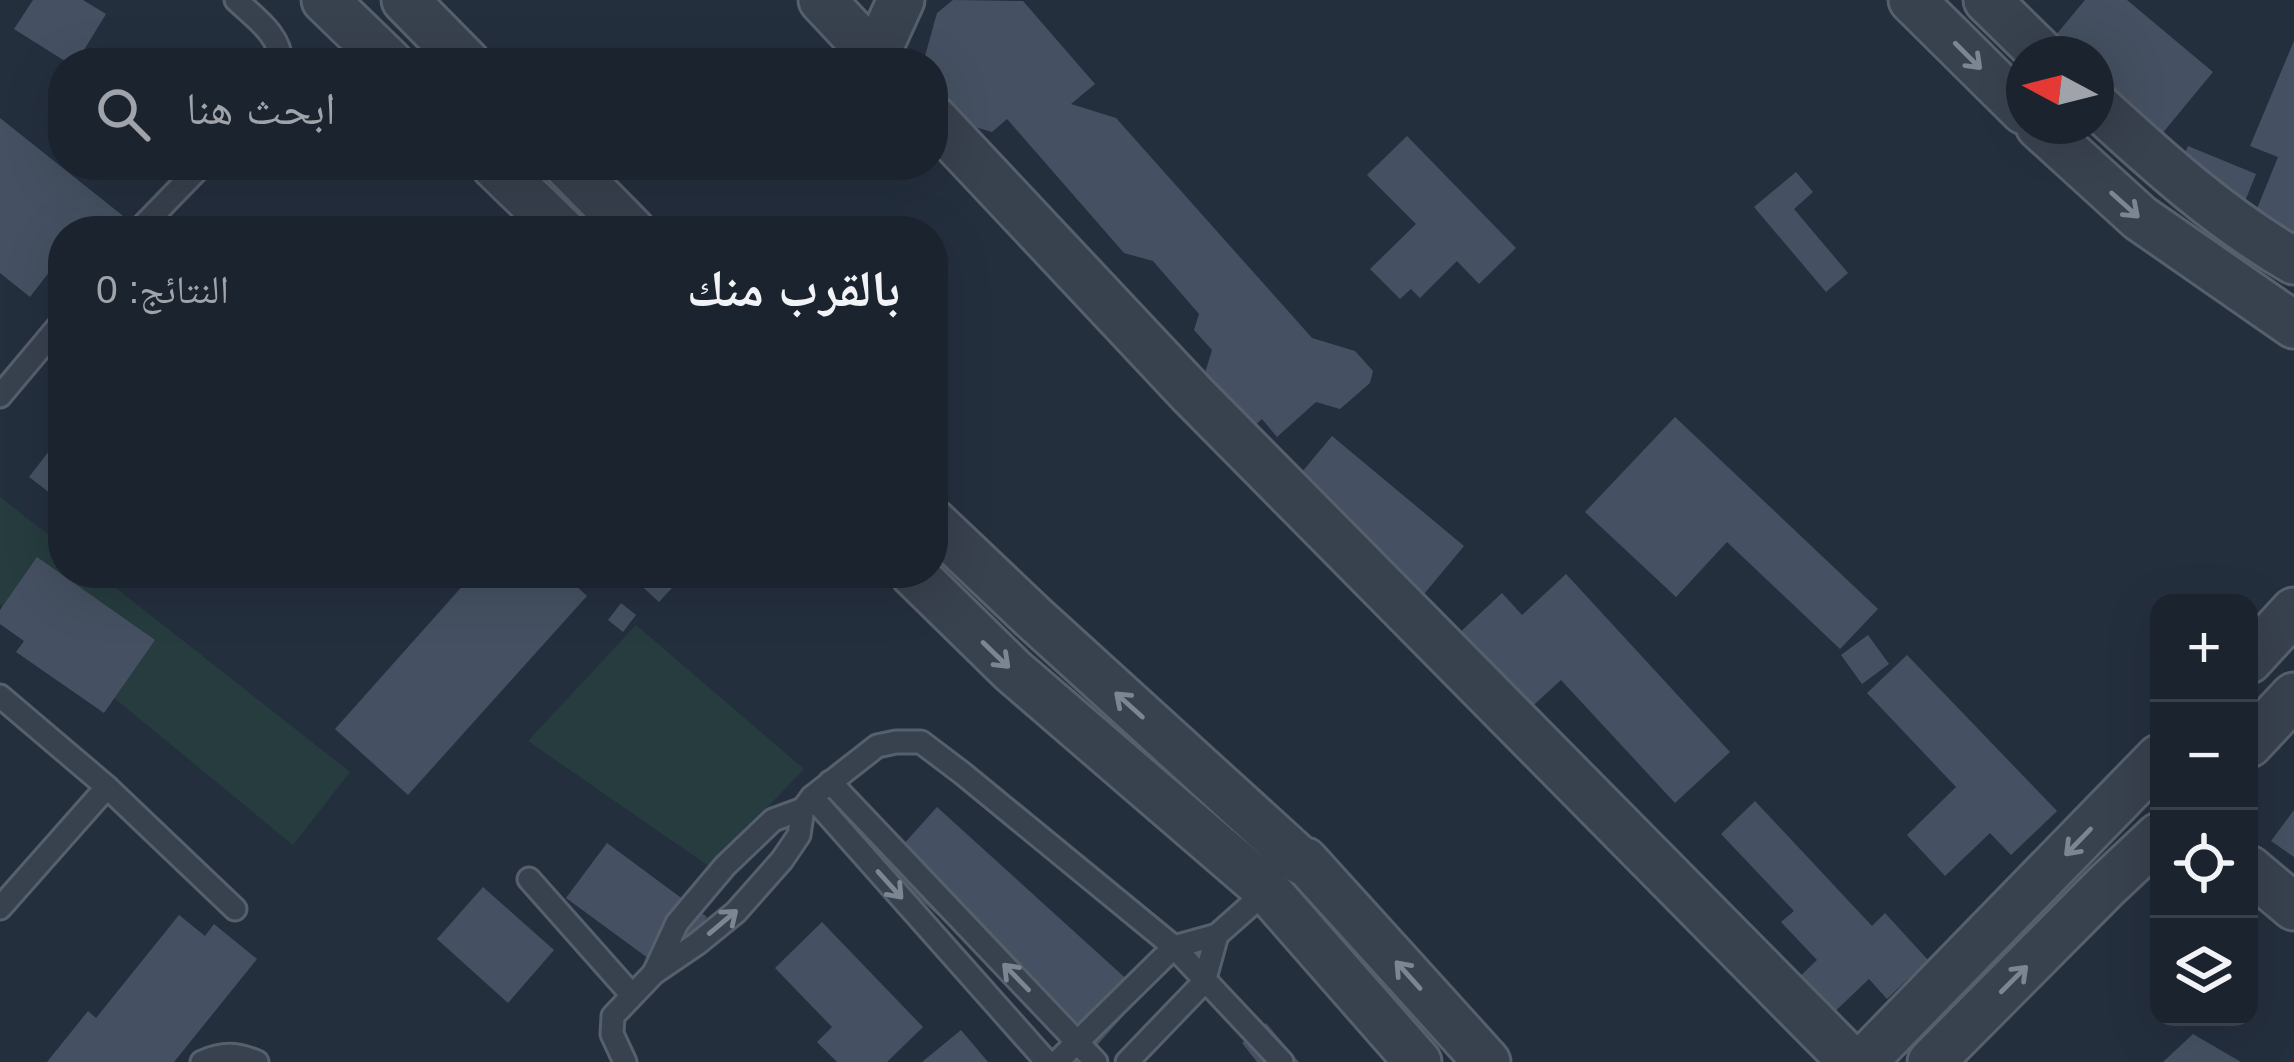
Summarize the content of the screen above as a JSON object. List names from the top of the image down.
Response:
{
  "north": "left",
  "page": {
    "search": "ابحث هنا",
    "heading": ["بالقرب منك", "النتائج: 0"],
    "map_buttons": ["+", "−"]
  }
}
